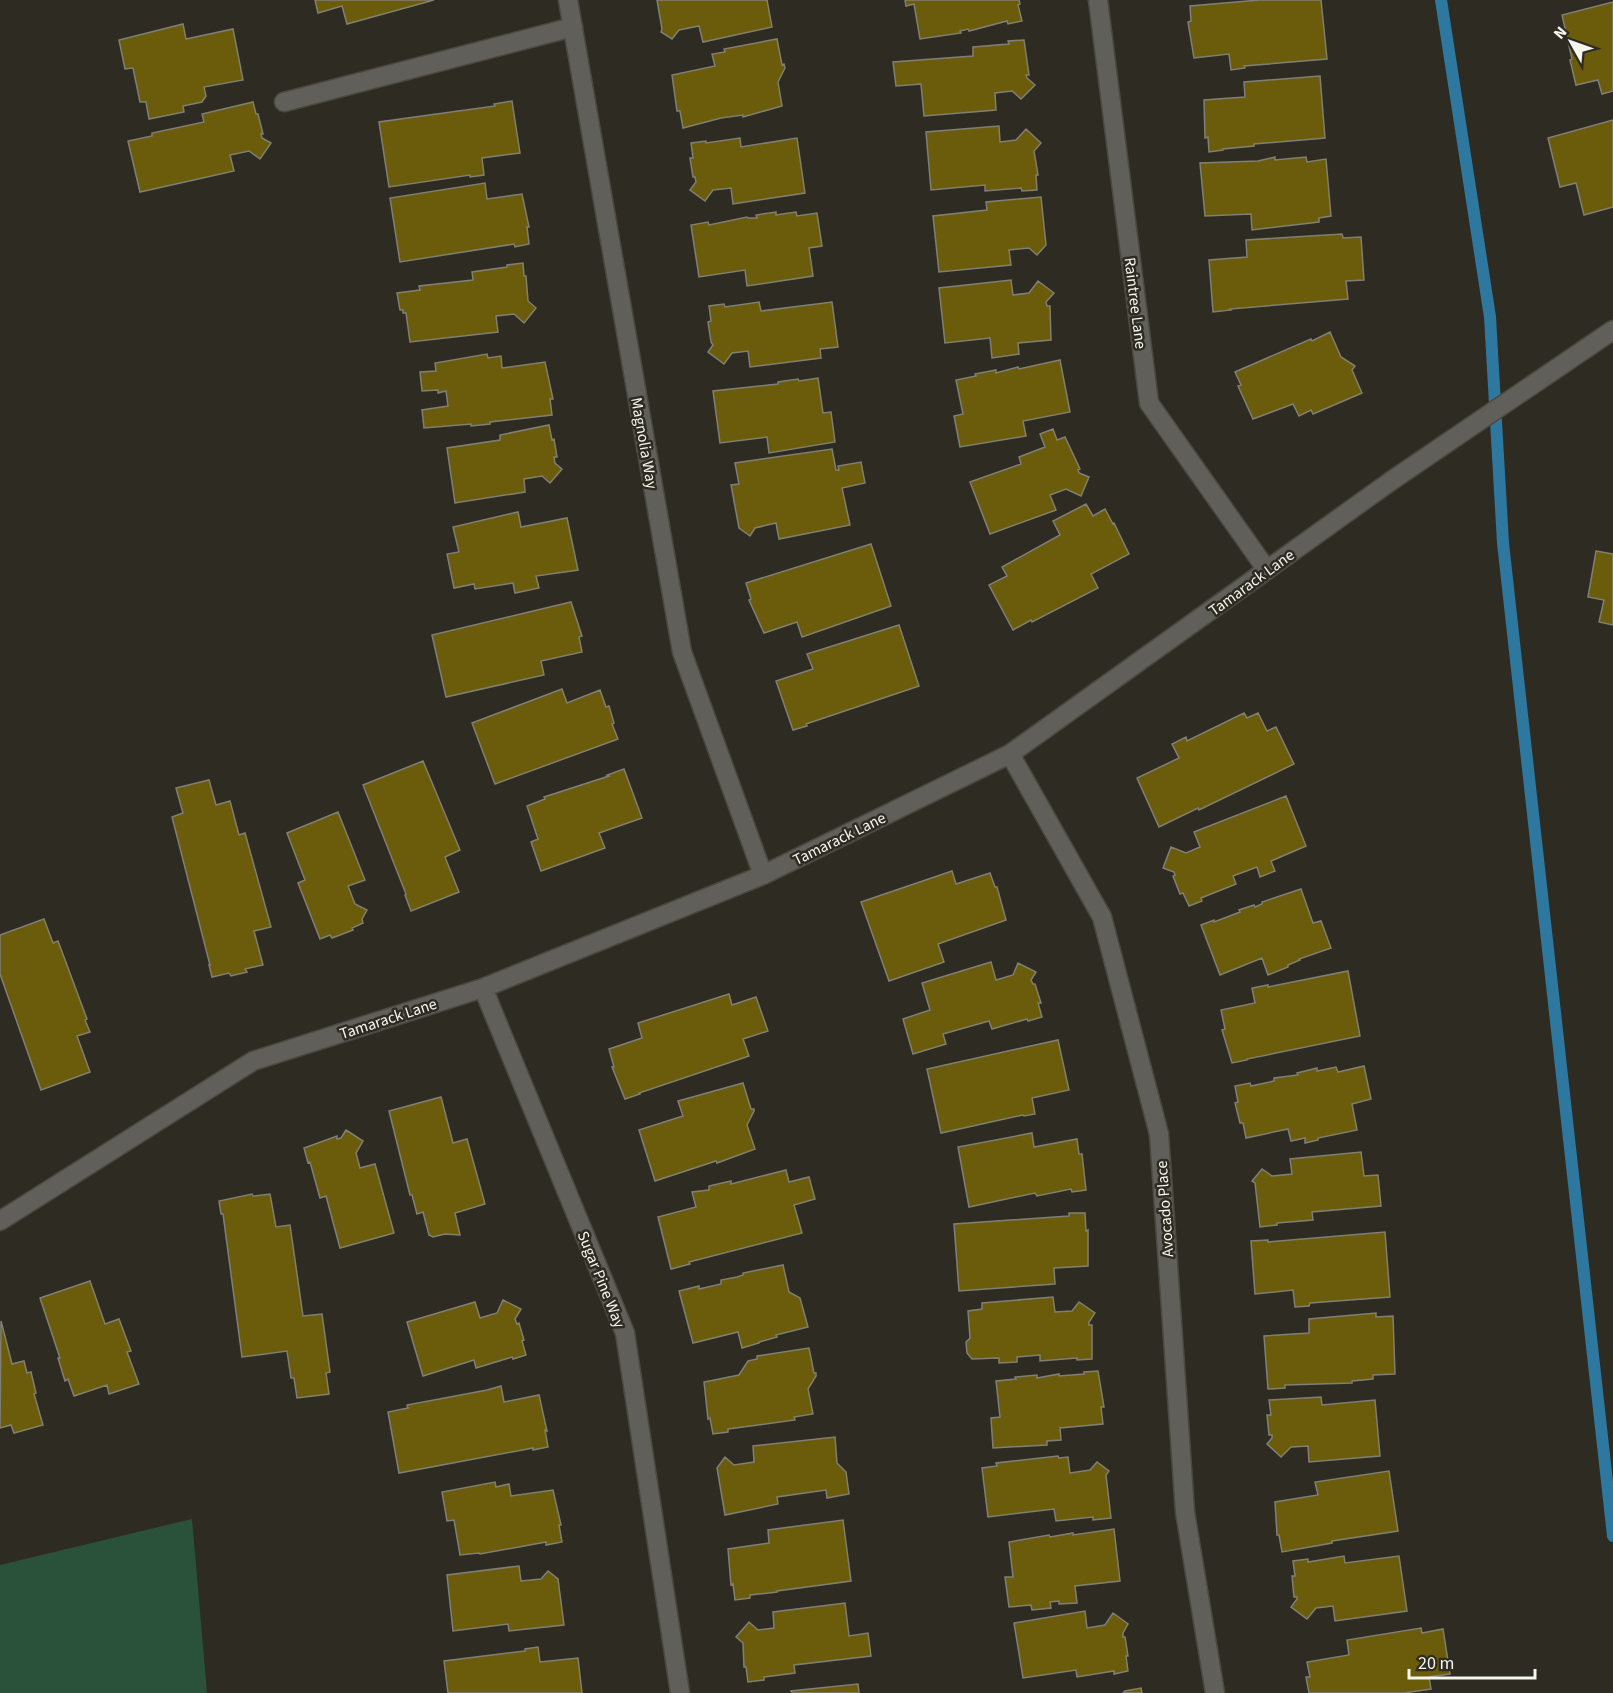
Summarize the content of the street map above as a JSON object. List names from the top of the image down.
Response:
{
  "streets": {
    "street": [
      "Raintree Lane",
      "Magnolia Way",
      "Tamarack Lane",
      "Avocado Place",
      "Sugar Pine Way"
    ]
  },
  "crossings": [
    ["Raintree Lane", "Tamarack Lane"],
    ["Magnolia Way", "Tamarack Lane"],
    ["Tamarack Lane", "Avocado Place"],
    ["Tamarack Lane", "Sugar Pine Way"]
  ],
  "scale_bar": "20 m",
  "north": "top left"
}
